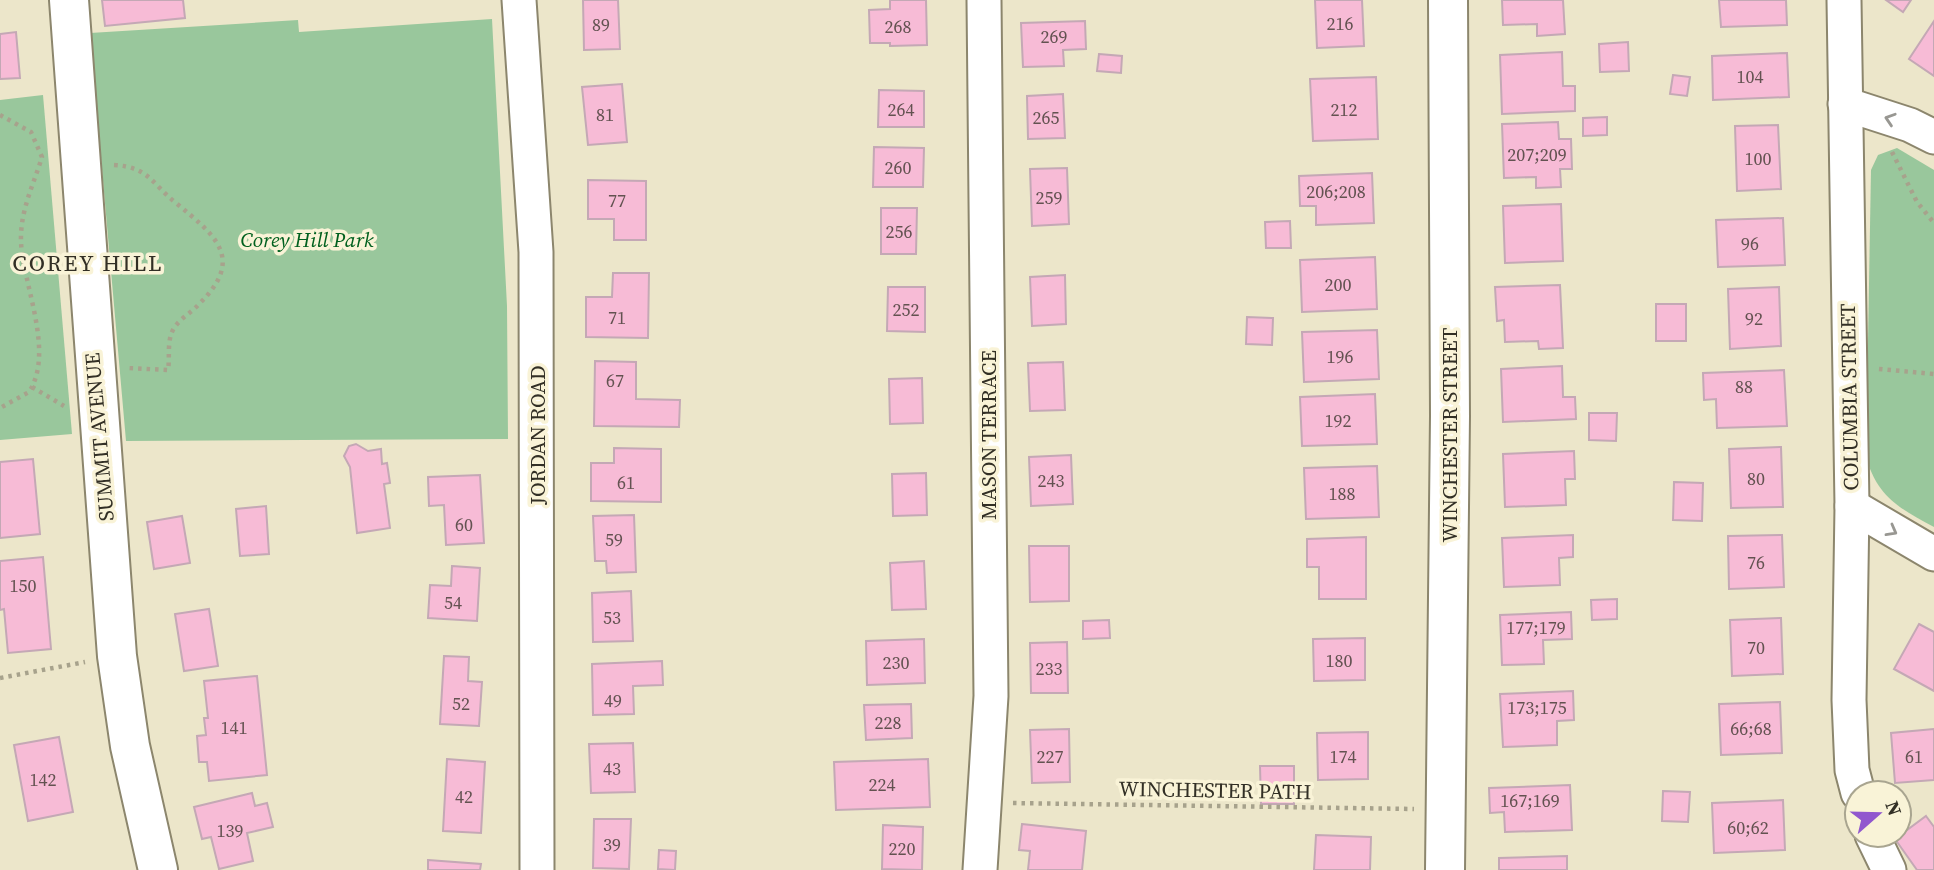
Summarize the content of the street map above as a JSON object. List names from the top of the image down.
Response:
{
  "streets": {
    "street": [
      "COLUMBIA STREET",
      "JORDAN ROAD",
      "MASON TERRACE",
      "WINCHESTER STREET",
      "SUMMIT AVENUE"
    ],
    "path": ["WINCHESTER PATH"]
  },
  "districts": ["COREY HILL"],
  "parks": ["Corey Hill Park"],
  "house_numbers": [
    "216",
    "89",
    "268",
    "269",
    "104",
    "264",
    "212",
    "81",
    "265",
    "207;209",
    "100",
    "260",
    "206;208",
    "259",
    "77",
    "256",
    "96",
    "200",
    "252",
    "71",
    "92",
    "196",
    "67",
    "88",
    "192",
    "80",
    "243",
    "61",
    "188",
    "60",
    "59",
    "76",
    "150",
    "54",
    "53",
    "177;179",
    "70",
    "180",
    "230",
    "233",
    "49",
    "52",
    "173;175",
    "228",
    "141",
    "66;68",
    "227",
    "174",
    "61",
    "43",
    "142",
    "224",
    "42",
    "167;169",
    "60;62",
    "139",
    "39",
    "220"
  ],
  "north": "right"
}
